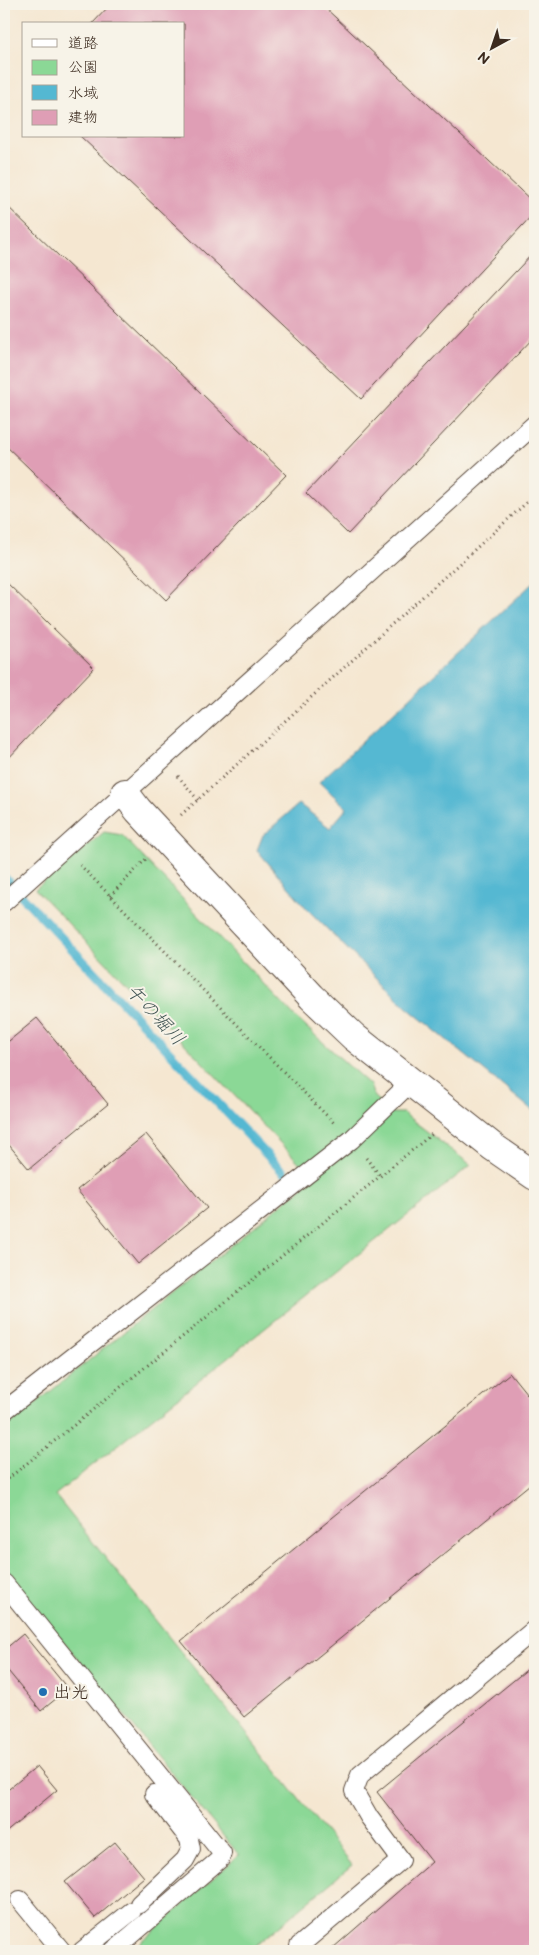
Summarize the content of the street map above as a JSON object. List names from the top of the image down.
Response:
{
  "water": ["午の堀川"],
  "places": ["出光"],
  "legend": [
    "道路",
    "公園",
    "水域",
    "建物"
  ],
  "north": "bottom left"
}
